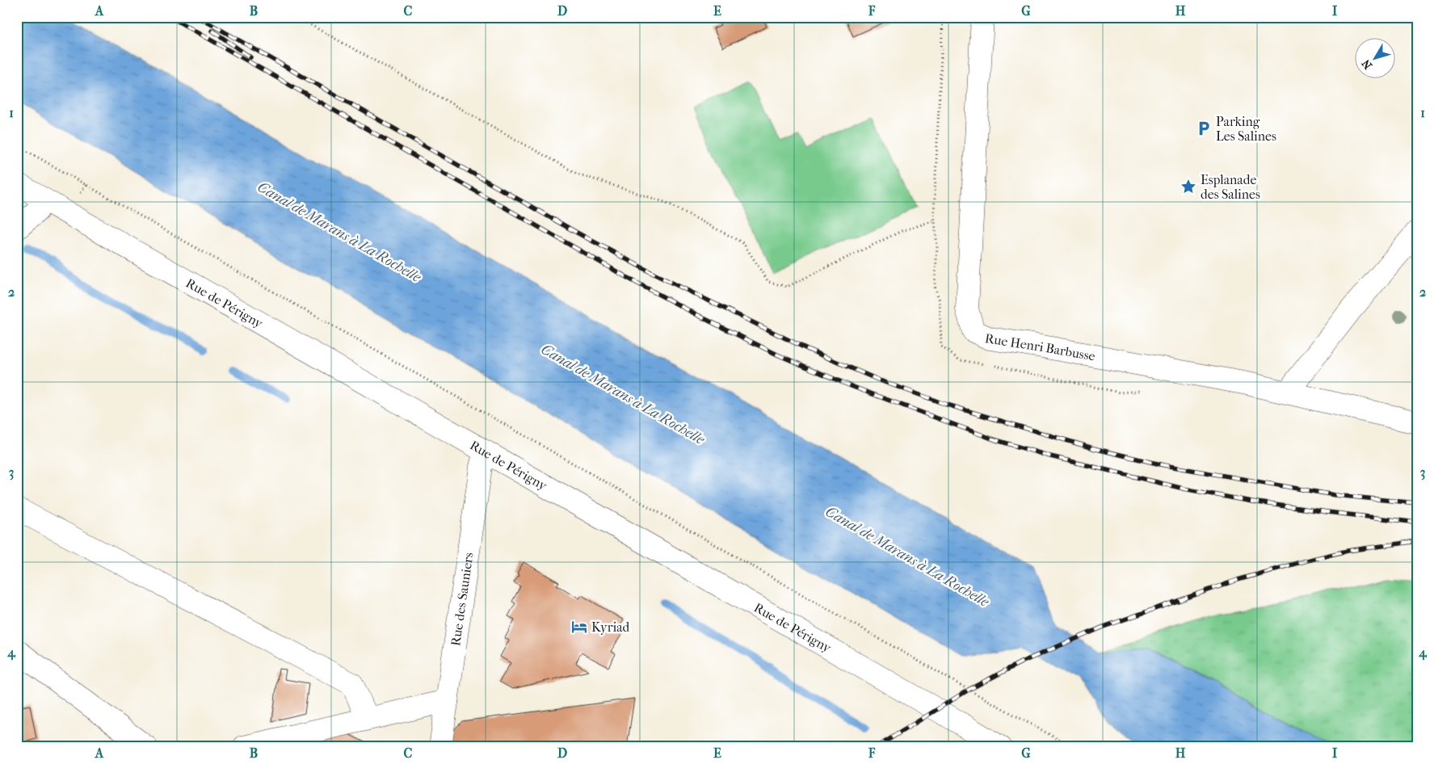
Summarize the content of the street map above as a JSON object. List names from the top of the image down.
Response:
{
  "streets": {
    "street": ["Rue de Périgny", "Rue Henri Barbusse", "Rue des Sauniers"]
  },
  "crossings": [
    ["Rue de Périgny", "Rue des Sauniers"]
  ],
  "water": ["Canal de Marans à La Rochelle"],
  "places": {
    "parking": ["Parking Les Salines"],
    "place": ["Esplanade des Salines"],
    "hotel": ["Kyriad"]
  },
  "north": "bottom left",
  "grid": {
    "columns": [
      "A",
      "B",
      "C",
      "D",
      "E",
      "F",
      "G",
      "H",
      "I"
    ],
    "rows": [
      "1",
      "2",
      "3",
      "4"
    ]
  }
}
